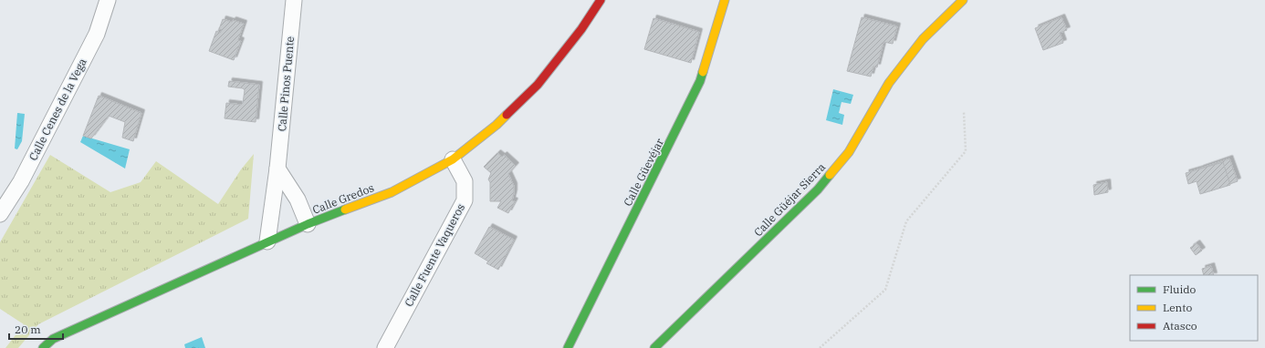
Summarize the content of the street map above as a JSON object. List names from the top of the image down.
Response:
{
  "streets": {
    "street": [
      "Calle Pinos Puente",
      "Calle Cenes de la Vega",
      "Calle Güevéjar",
      "Calle Gredos",
      "Calle Güéjar Sierra",
      "Calle Fuente Vaqueros"
    ]
  },
  "crossings": [
    ["Calle Pinos Puente", "Calle Gredos"],
    ["Calle Gredos", "Calle Fuente Vaqueros"]
  ],
  "legend": ["Fluido", "Lento", "Atasco"],
  "scale_bar": "20 m"
}
